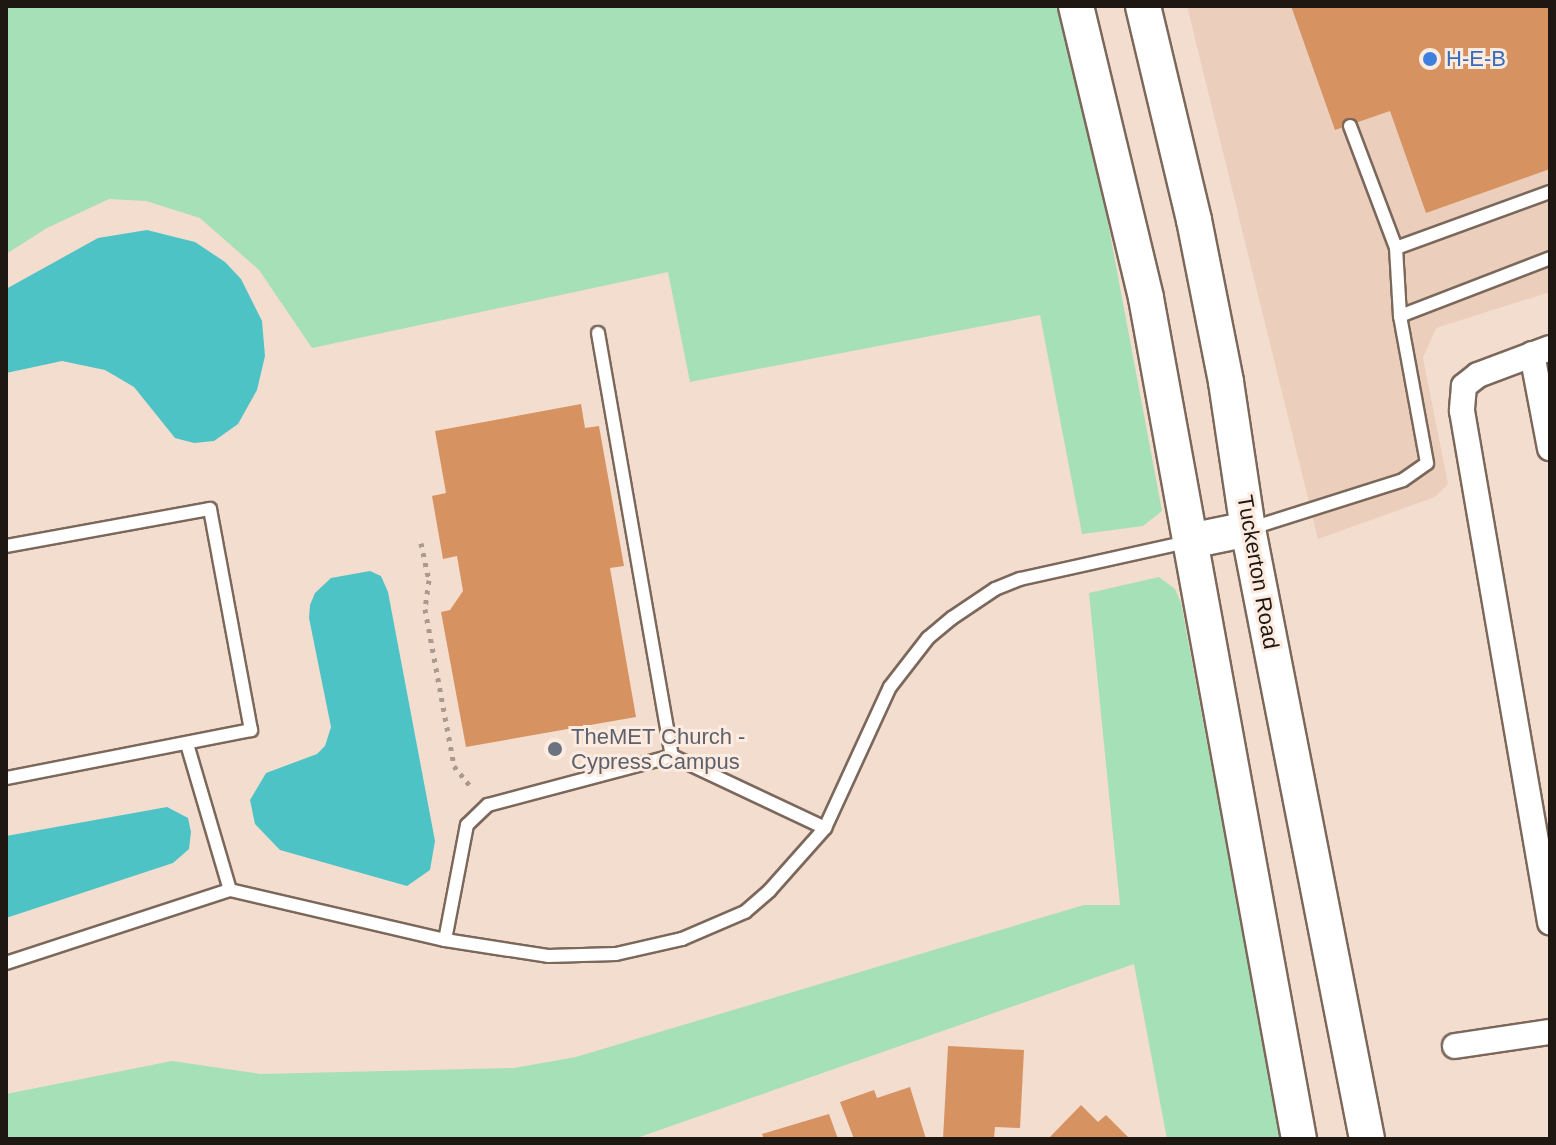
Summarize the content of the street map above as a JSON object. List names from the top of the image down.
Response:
{
  "streets": {
    "main road": ["Tuckerton Road"]
  },
  "places": ["H-E-B", "TheMET Church - Cypress Campus"]
}
